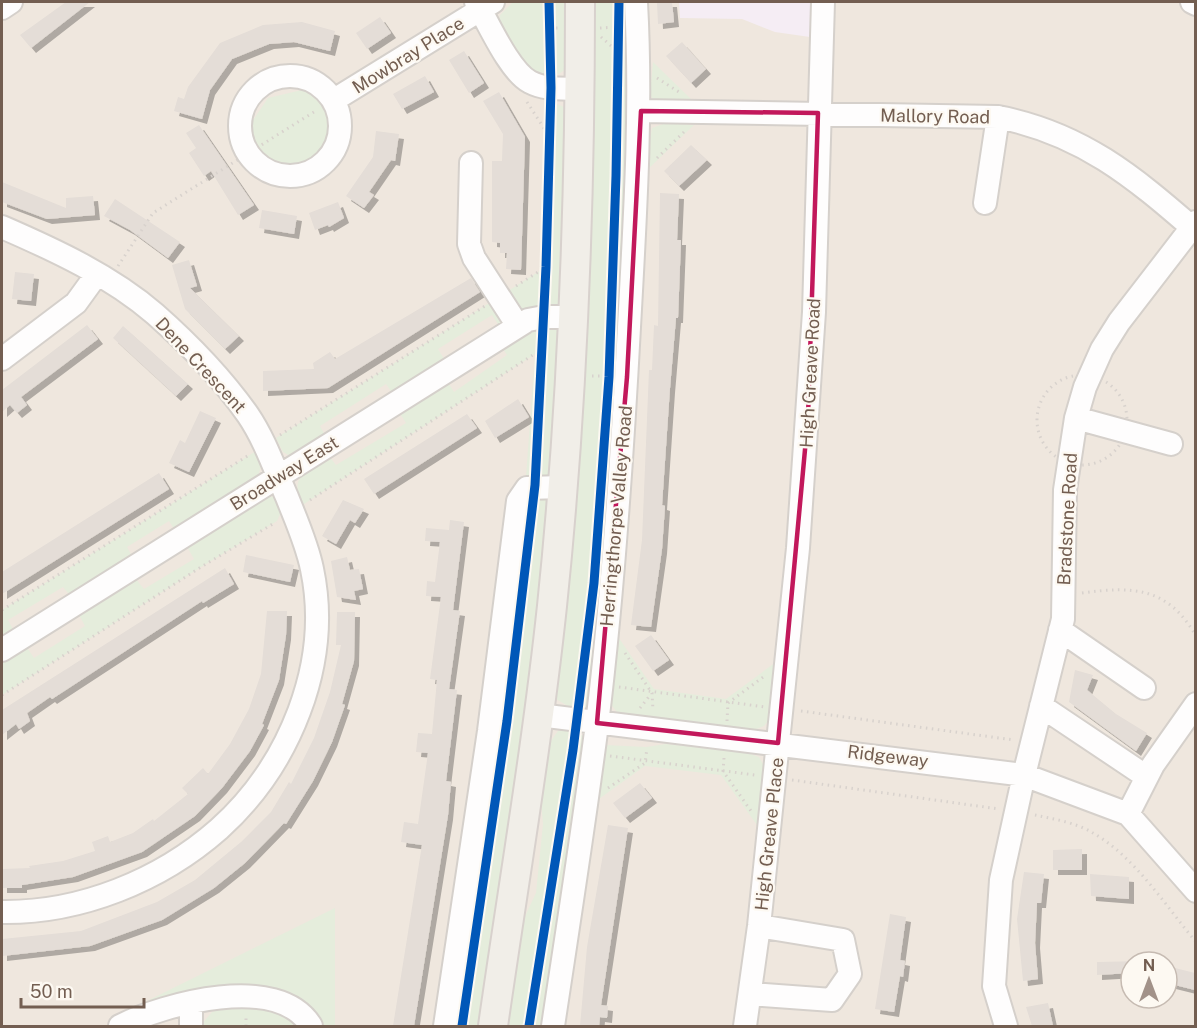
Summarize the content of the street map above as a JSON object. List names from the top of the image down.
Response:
{
  "streets": {
    "street": [
      "Mowbray Place",
      "Mallory Road",
      "Dene Crescent",
      "High Greave Road",
      "Broadway East",
      "Herringthorpe Valley Road",
      "Bradstone Road",
      "Ridgeway",
      "High Greave Place"
    ]
  },
  "crossings": [
    ["Mallory Road", "High Greave Road"],
    ["Mallory Road", "Herringthorpe Valley Road"],
    ["Mallory Road", "Bradstone Road"],
    ["Dene Crescent", "Broadway East"],
    ["High Greave Road", "Ridgeway"],
    ["High Greave Road", "High Greave Place"],
    ["Herringthorpe Valley Road", "Ridgeway"],
    ["Bradstone Road", "Ridgeway"],
    ["Ridgeway", "High Greave Place"]
  ],
  "scale_bar": "50 m",
  "north": "top"
}
